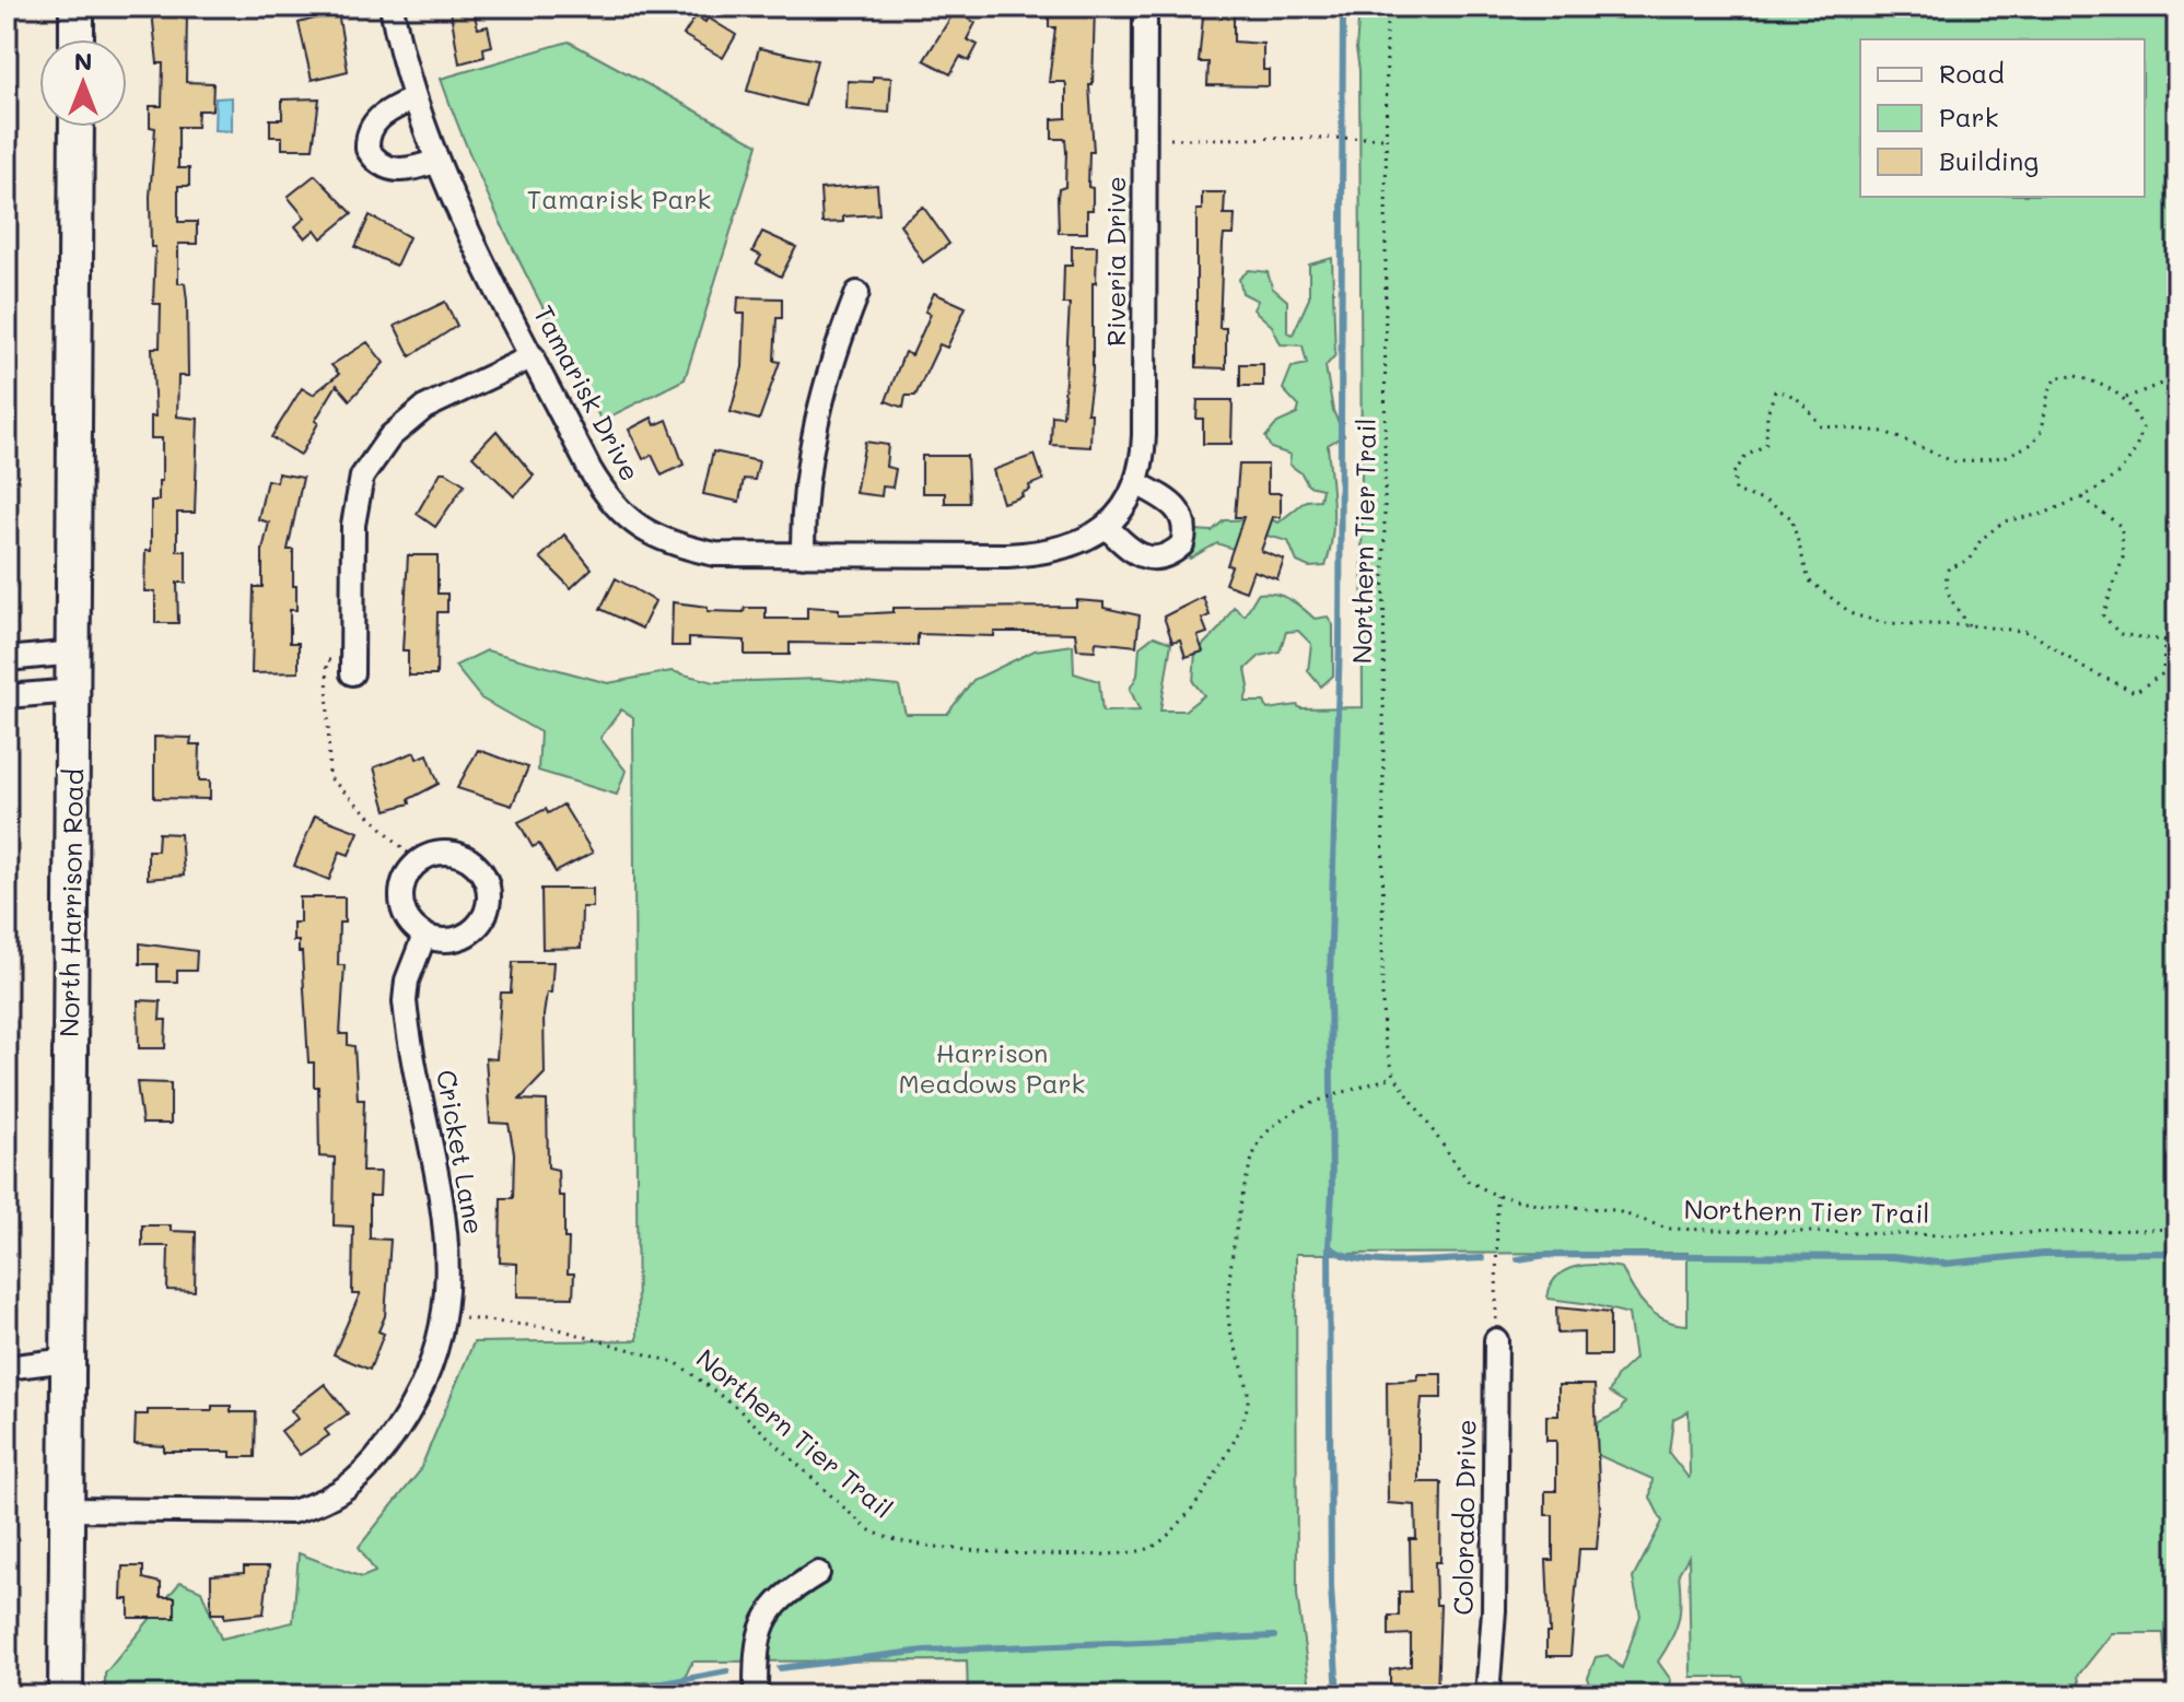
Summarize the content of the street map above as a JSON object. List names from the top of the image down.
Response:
{
  "streets": {
    "street": [
      "Riveria Drive",
      "Tamarisk Drive",
      "North Harrison Road",
      "Cricket Lane",
      "Colorado Drive"
    ],
    "path": ["Northern Tier Trail"]
  },
  "crossings": [
    ["Riveria Drive", "Tamarisk Drive"],
    ["Northern Tier Trail", "Cricket Lane"],
    ["North Harrison Road", "Cricket Lane"]
  ],
  "parks": ["Tamarisk Park", "Harrison Meadows Park"],
  "legend": ["Road", "Park", "Building"],
  "north": "top"
}
